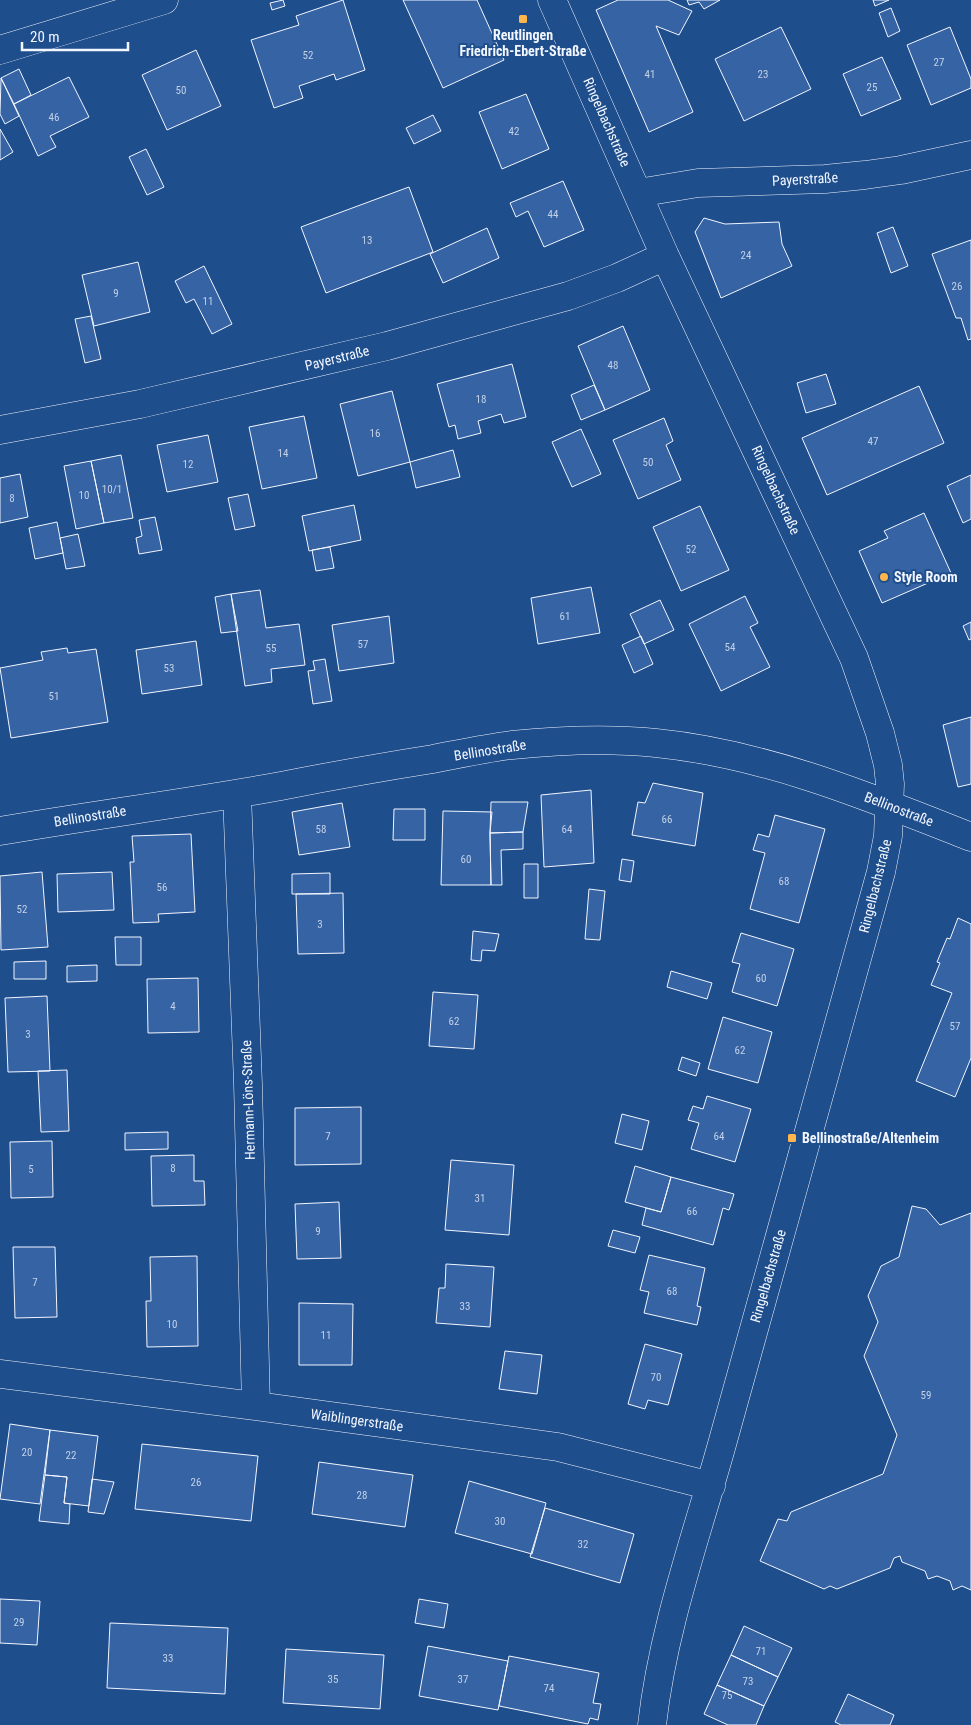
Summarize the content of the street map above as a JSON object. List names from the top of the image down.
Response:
{
  "streets": {
    "street": [
      "Ringelbachstraße",
      "Payerstraße",
      "Bellinostraße",
      "Hermann-Löns-Straße",
      "Waiblingerstraße"
    ]
  },
  "crossings": [
    ["Ringelbachstraße", "Payerstraße"],
    ["Ringelbachstraße", "Bellinostraße"],
    ["Ringelbachstraße", "Waiblingerstraße"],
    ["Bellinostraße", "Hermann-Löns-Straße"],
    ["Hermann-Löns-Straße", "Waiblingerstraße"]
  ],
  "places": {
    "transit": ["Reutlingen Friedrich-Ebert-Straße", "Bellinostraße/Altenheim"],
    "other": ["Style Room"]
  },
  "house_numbers": [
    "52",
    "27",
    "41",
    "23",
    "25",
    "50",
    "46",
    "42",
    "44",
    "13",
    "24",
    "26",
    "9",
    "11",
    "48",
    "18",
    "16",
    "47",
    "14",
    "50",
    "12",
    "10/1",
    "10",
    "8",
    "52",
    "61",
    "57",
    "54",
    "55",
    "53",
    "51",
    "66",
    "58",
    "64",
    "60",
    "68",
    "56",
    "52",
    "3",
    "60",
    "4",
    "62",
    "57",
    "3",
    "62",
    "7",
    "64",
    "8",
    "5",
    "31",
    "66",
    "9",
    "7",
    "68",
    "33",
    "10",
    "11",
    "70",
    "59",
    "20",
    "22",
    "26",
    "28",
    "30",
    "32",
    "29",
    "71",
    "33",
    "35",
    "37",
    "73",
    "74",
    "75"
  ],
  "scale_bar": "20 m"
}
